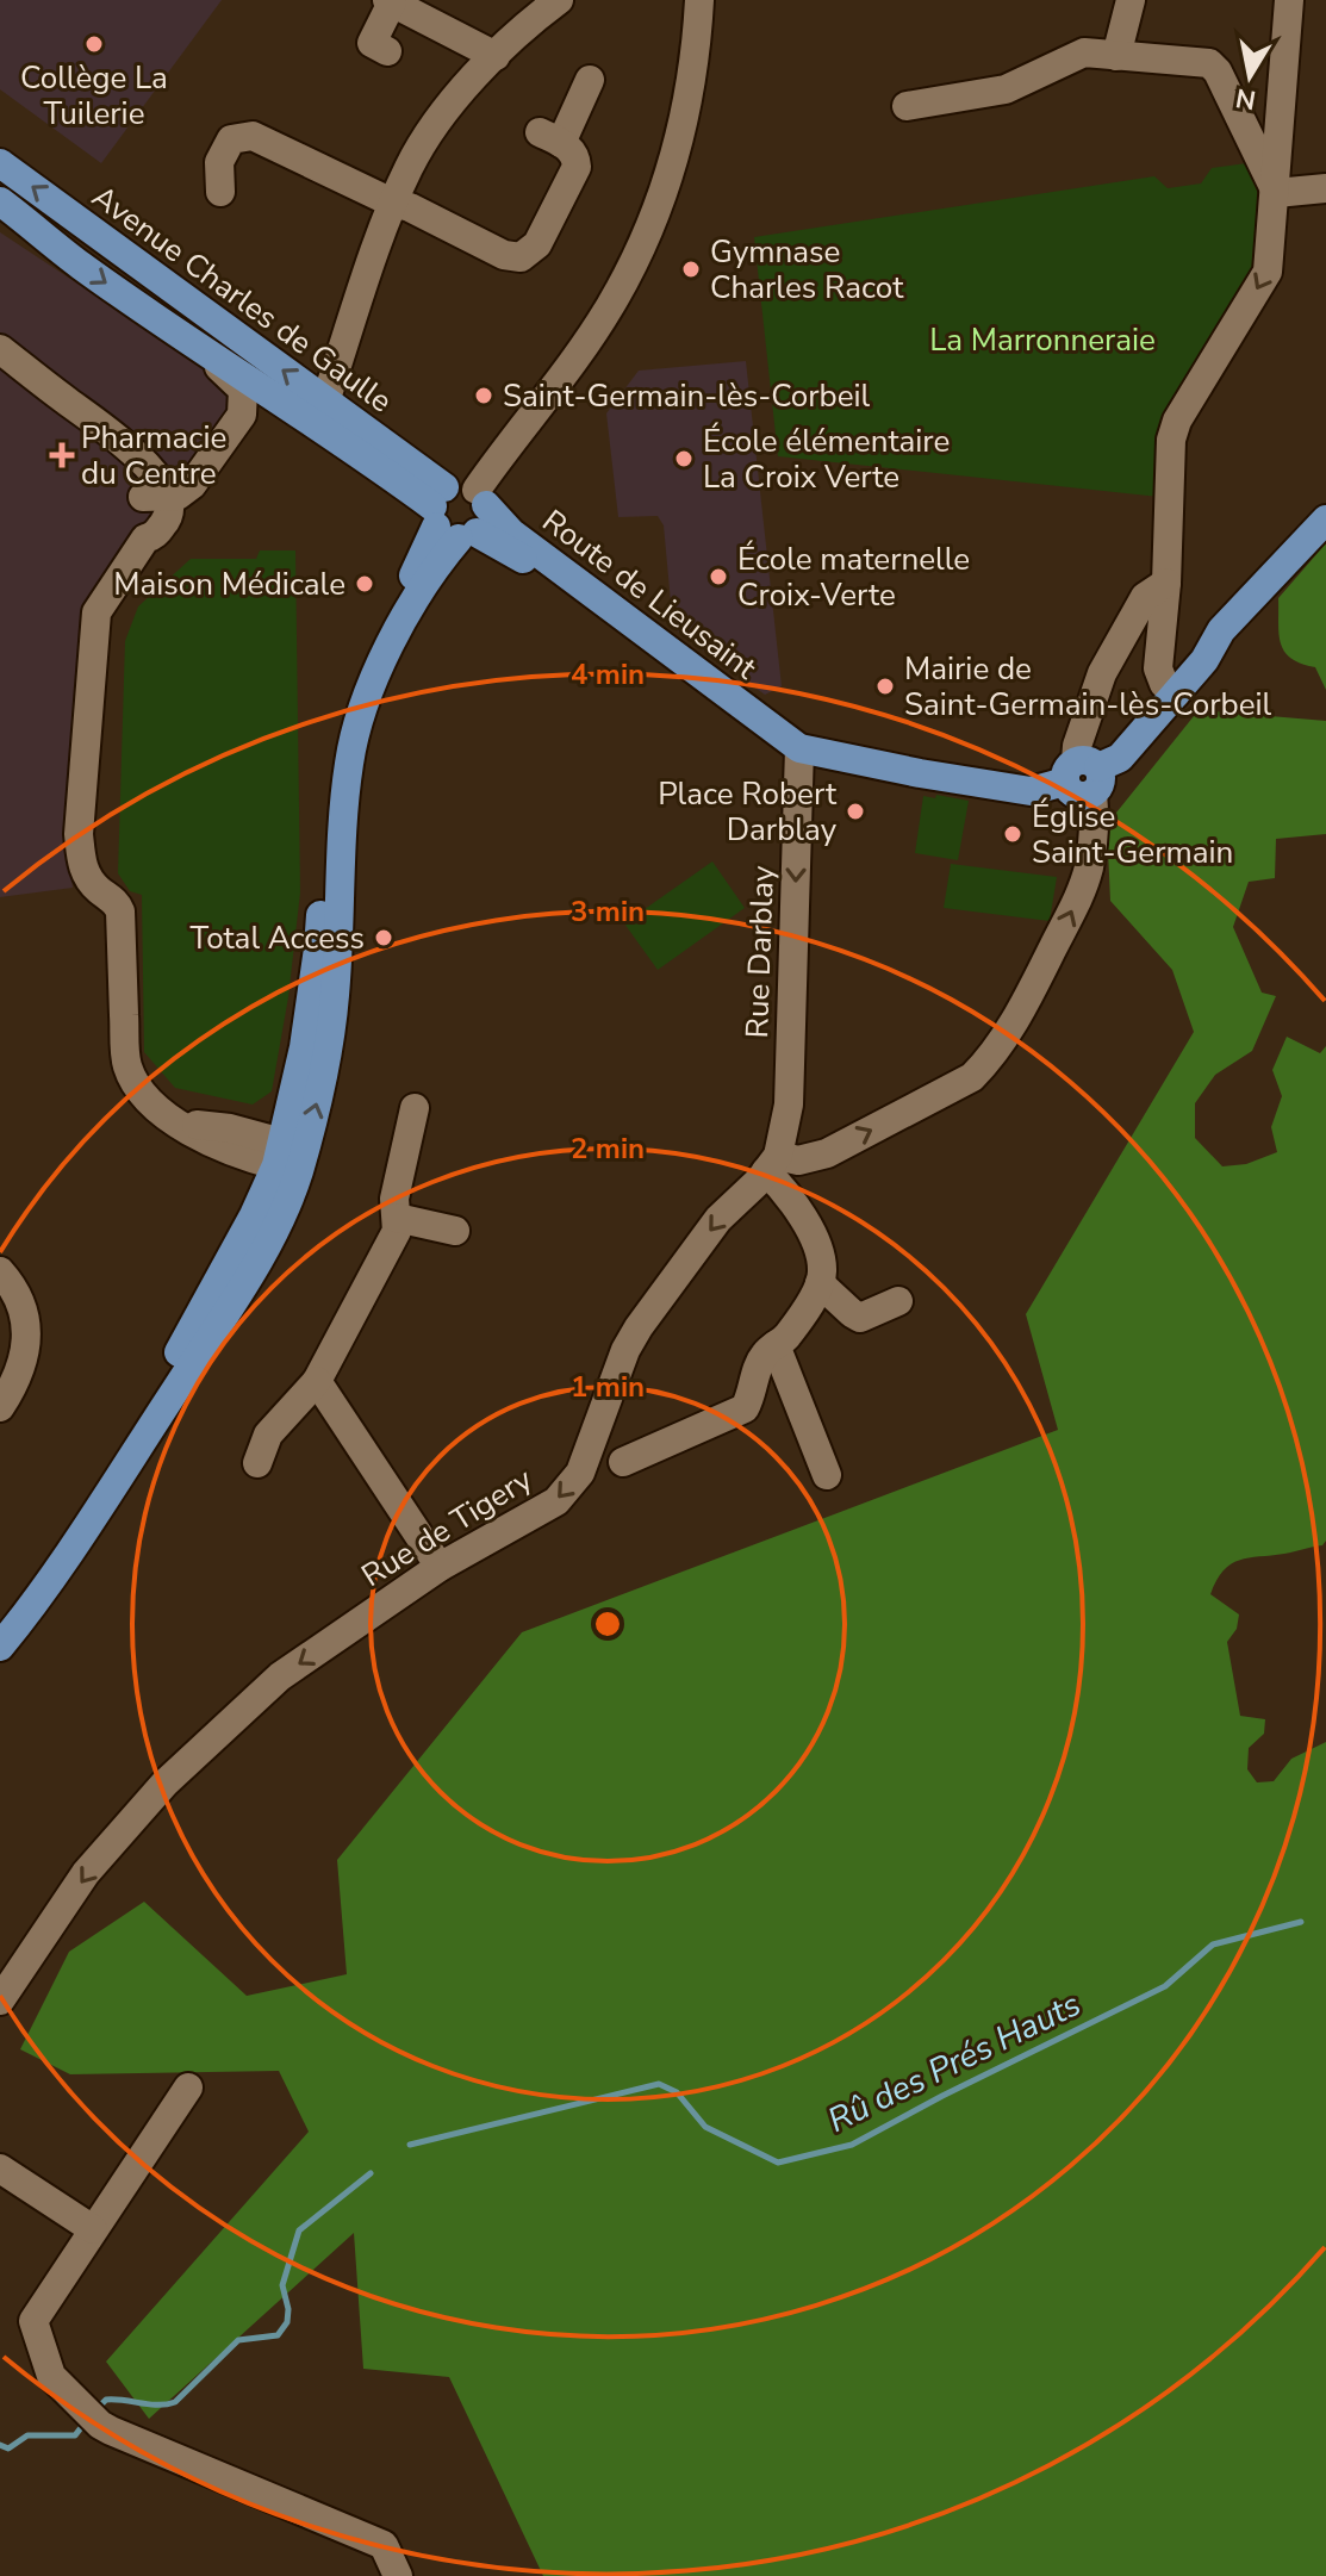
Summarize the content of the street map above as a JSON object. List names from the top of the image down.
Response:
{
  "streets": {
    "main road": ["Avenue Charles de Gaulle", "Route de Lieusaint"],
    "street": ["Rue Darblay", "Rue de Tigery"]
  },
  "crossings": [
    ["Avenue Charles de Gaulle", "Route de Lieusaint"],
    ["Route de Lieusaint", "Rue Darblay"],
    ["Rue Darblay", "Rue de Tigery"]
  ],
  "one_way": ["Rue Darblay"],
  "water": ["Rû des Prés Hauts"],
  "parks": ["La Marronneraie"],
  "places": {
    "other": [
      "Collège La Tuilerie",
      "Gymnase Charles Racot",
      "Saint-Germain-lès-Corbeil",
      "École élémentaire La Croix Verte",
      "École maternelle Croix-Verte",
      "Maison Médicale",
      "Mairie de Saint-Germain-lès-Corbeil",
      "Place Robert Darblay",
      "Église Saint-Germain",
      "Total Access"
    ],
    "health": ["Pharmacie du Centre"]
  },
  "north": "bottom",
  "rings": [
    "4 min",
    "3 min",
    "2 min",
    "1 min"
  ]
}
